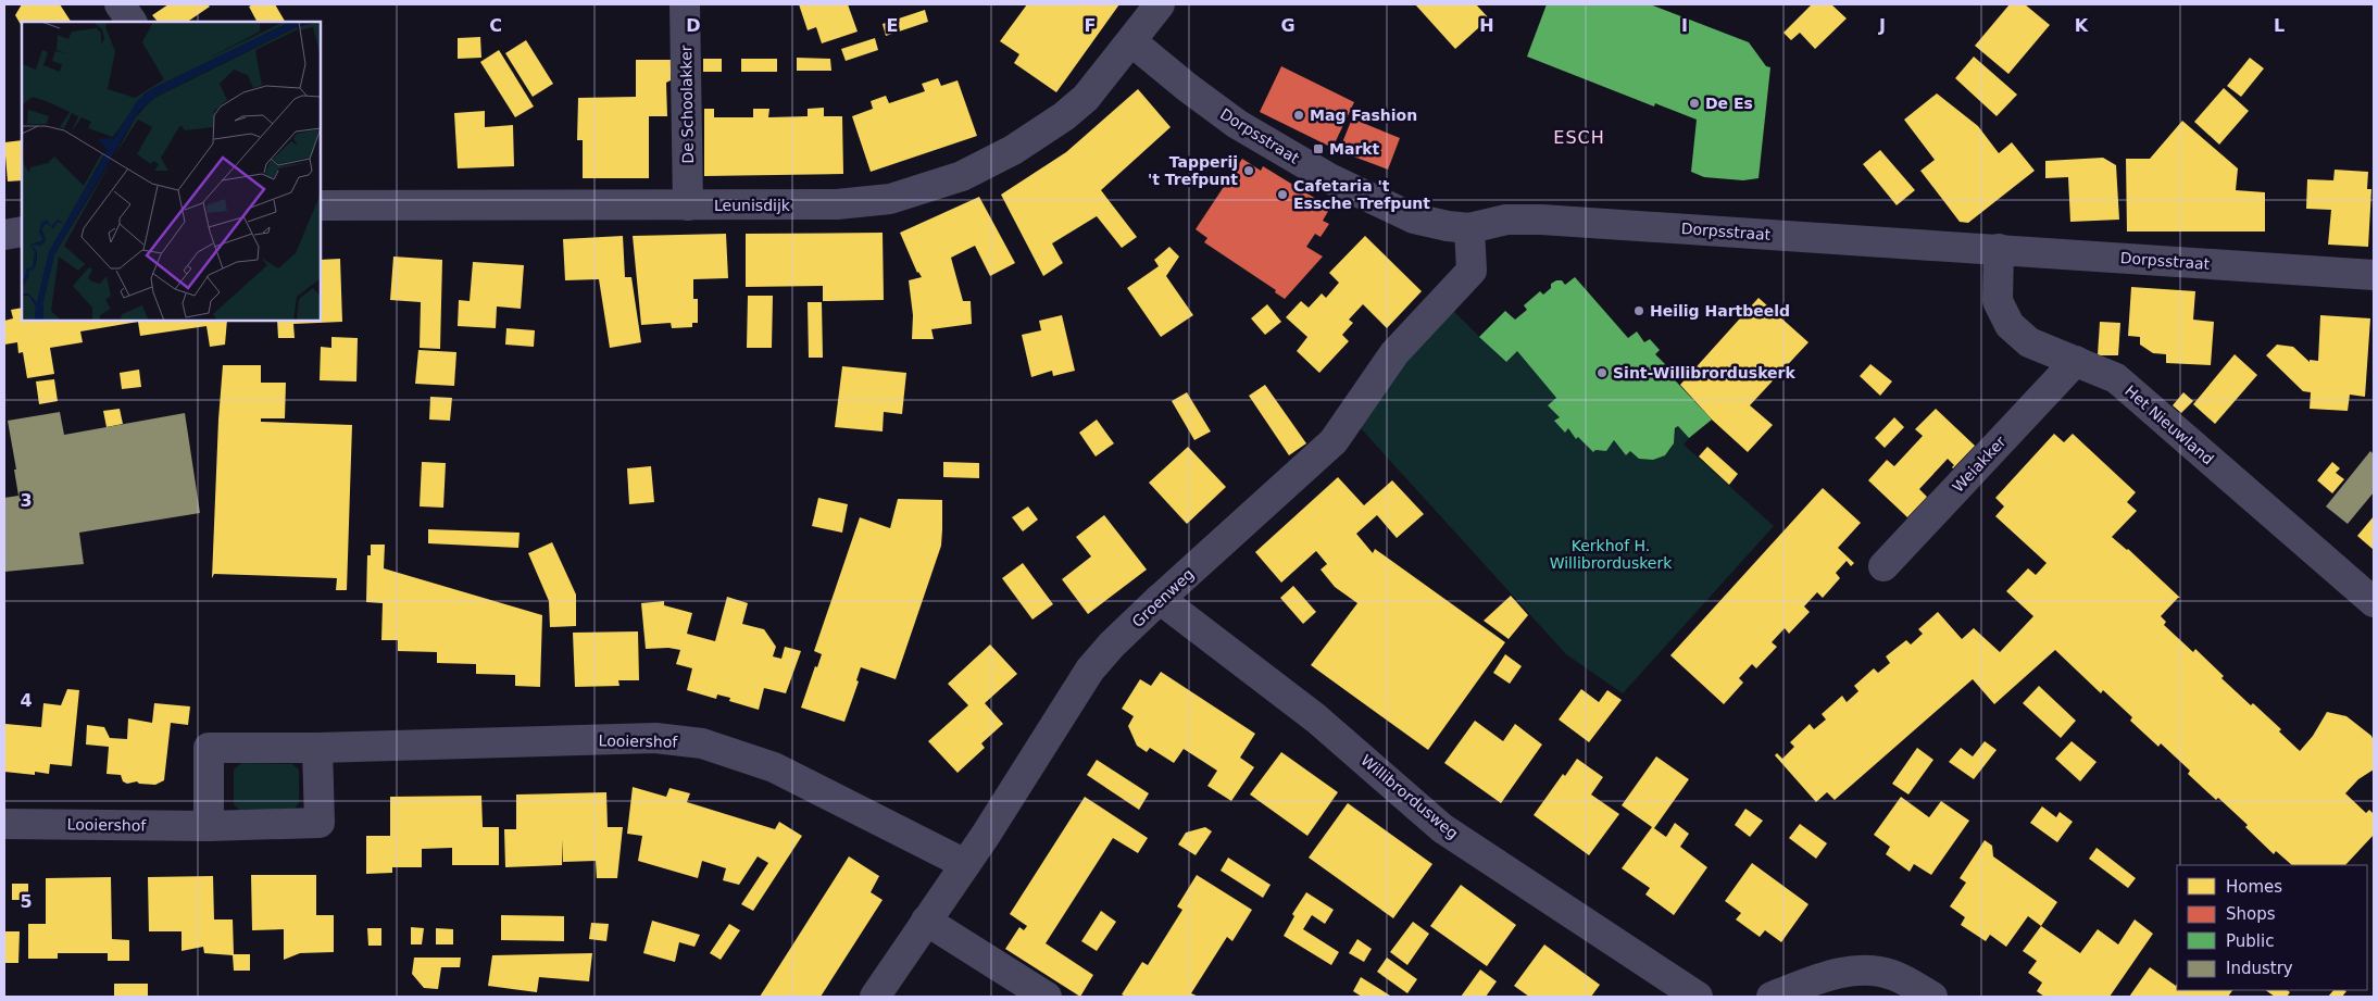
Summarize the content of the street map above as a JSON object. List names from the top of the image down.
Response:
{
  "streets": {
    "street": [
      "De Schoolakker",
      "Dorpsstraat",
      "Leunisdijk",
      "Het Nieuwland",
      "Weiakker",
      "Groenweg",
      "Looiershof",
      "Willibrordusweg"
    ]
  },
  "crossings": [
    ["De Schoolakker", "Leunisdijk"],
    ["Dorpsstraat", "Leunisdijk"],
    ["Dorpsstraat", "Het Nieuwland"],
    ["Dorpsstraat", "Groenweg"],
    ["Het Nieuwland", "Weiakker"],
    ["Groenweg", "Looiershof"],
    ["Groenweg", "Willibrordusweg"]
  ],
  "districts": ["ESCH"],
  "parks": ["Kerkhof H. Willibrorduskerk"],
  "places": {
    "other": [
      "De Es",
      "Mag Fashion",
      "Tapperij 't Trefpunt",
      "Cafetaria 't Essche Trefpunt",
      "Heilig Hartbeeld",
      "Sint-Willibrorduskerk"
    ],
    "transit": ["Markt"]
  },
  "legend": [
    "Homes",
    "Shops",
    "Public",
    "Industry"
  ],
  "grid": {
    "columns": [
      "C",
      "D",
      "E",
      "F",
      "G",
      "H",
      "I",
      "J",
      "K",
      "L"
    ],
    "rows": ["3", "4", "5"]
  }
}
